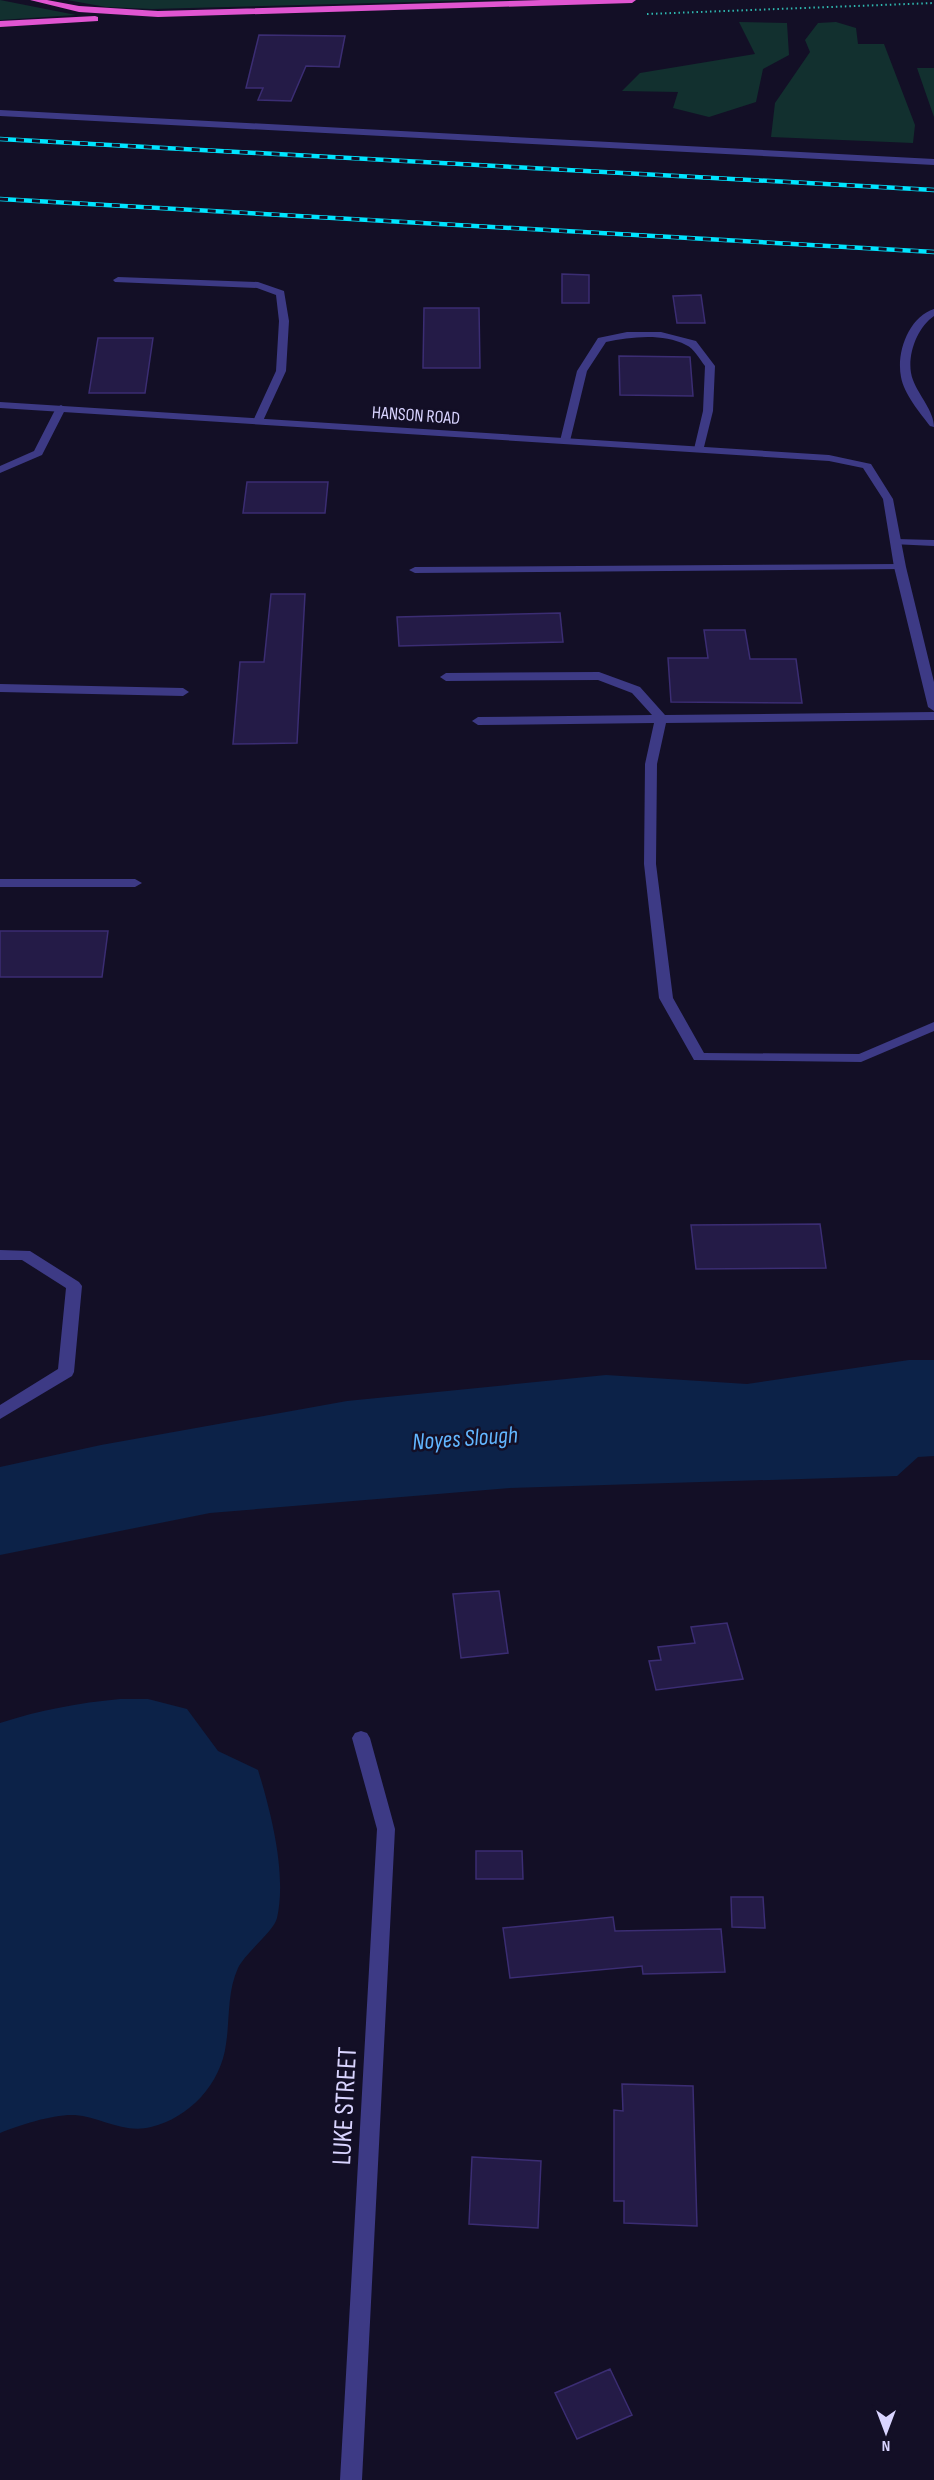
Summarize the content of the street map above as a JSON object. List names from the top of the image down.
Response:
{
  "streets": {
    "street": ["HANSON ROAD", "LUKE STREET"]
  },
  "water": ["Noyes Slough"],
  "north": "bottom"
}
